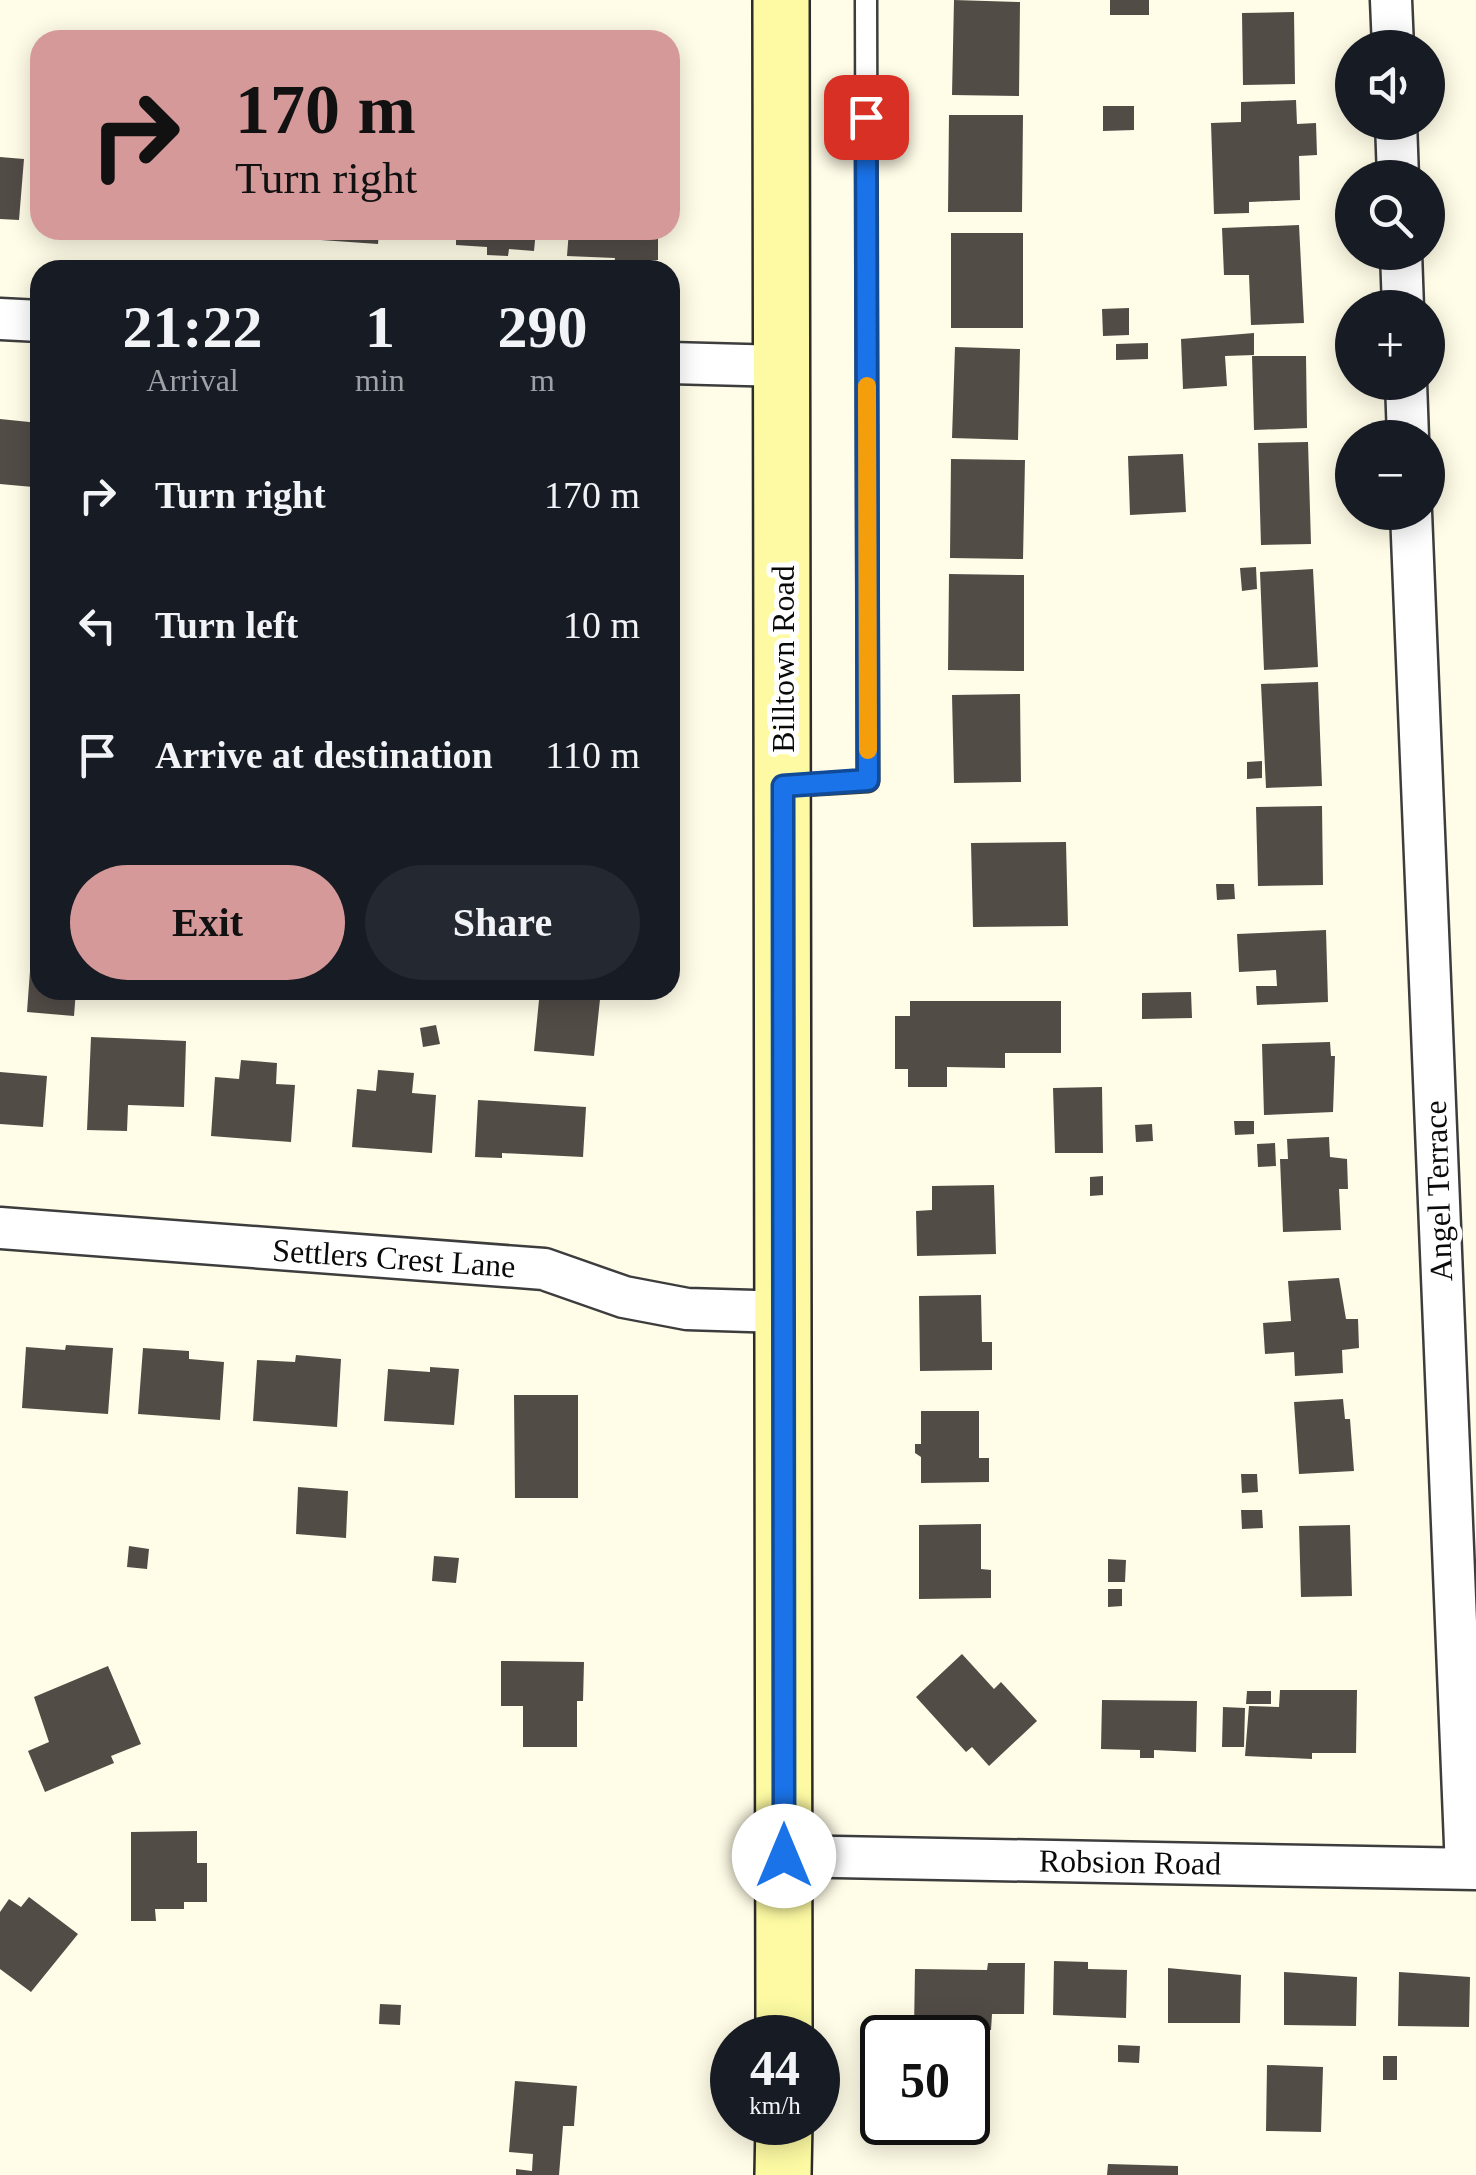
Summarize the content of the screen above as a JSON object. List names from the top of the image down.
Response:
{
  "streets": {
    "main road": ["Billtown Road"],
    "street": ["Angel Terrace", "Settlers Crest Lane", "Robsion Road"]
  },
  "crossings": [
    ["Billtown Road", "Settlers Crest Lane"],
    ["Billtown Road", "Robsion Road"],
    ["Angel Terrace", "Robsion Road"]
  ],
  "page": {
    "map_buttons": ["+", "−"],
    "turn": ["170 m", "Turn right"],
    "eta": [
      "21:22",
      "Arrival",
      "1",
      "min",
      "290",
      "m"
    ],
    "list": [
      {
        "name": "Turn right",
        "value": "170 m"
      },
      {
        "name": "Turn left",
        "value": "10 m"
      },
      {
        "name": "Arrive at destination",
        "value": "110 m"
      }
    ],
    "buttons": ["Exit", "Share"],
    "speed": "44 km/h",
    "limit": "50"
  }
}
